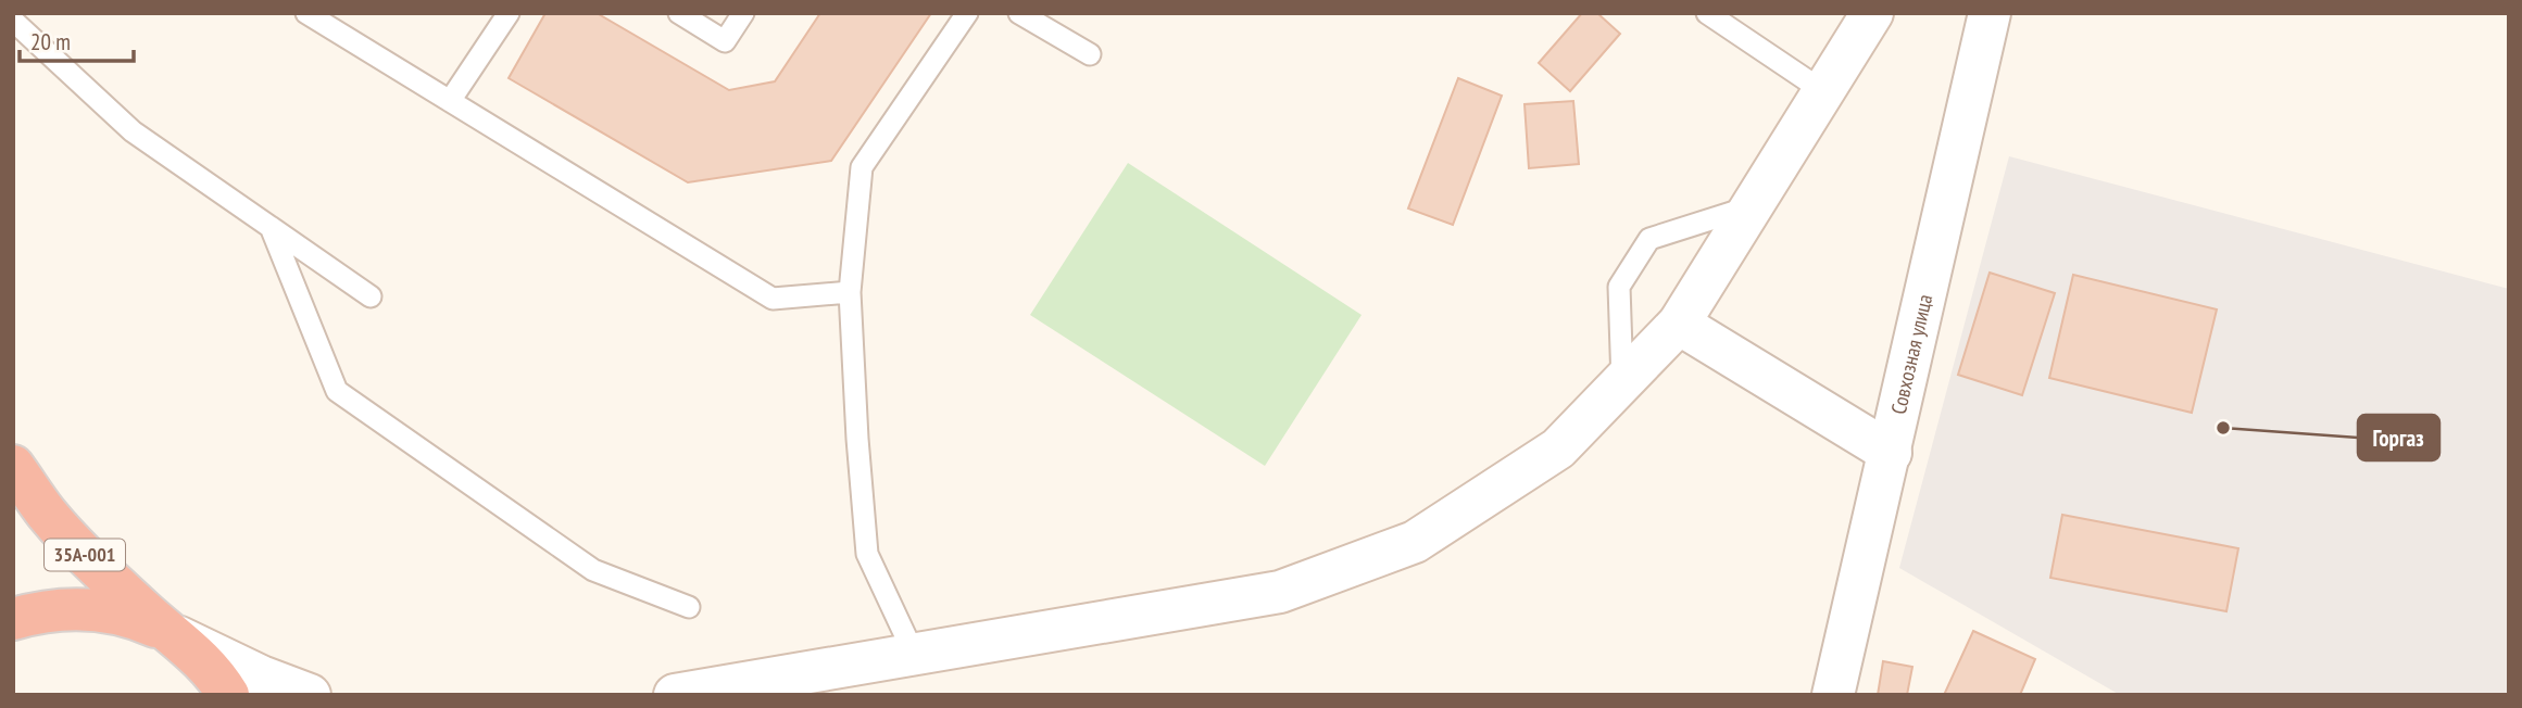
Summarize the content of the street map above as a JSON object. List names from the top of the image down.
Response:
{
  "streets": {
    "highway": ["35А-001"],
    "main road": ["Совхозная улица"]
  },
  "places": ["Горгаз"],
  "scale_bar": "20 m"
}
